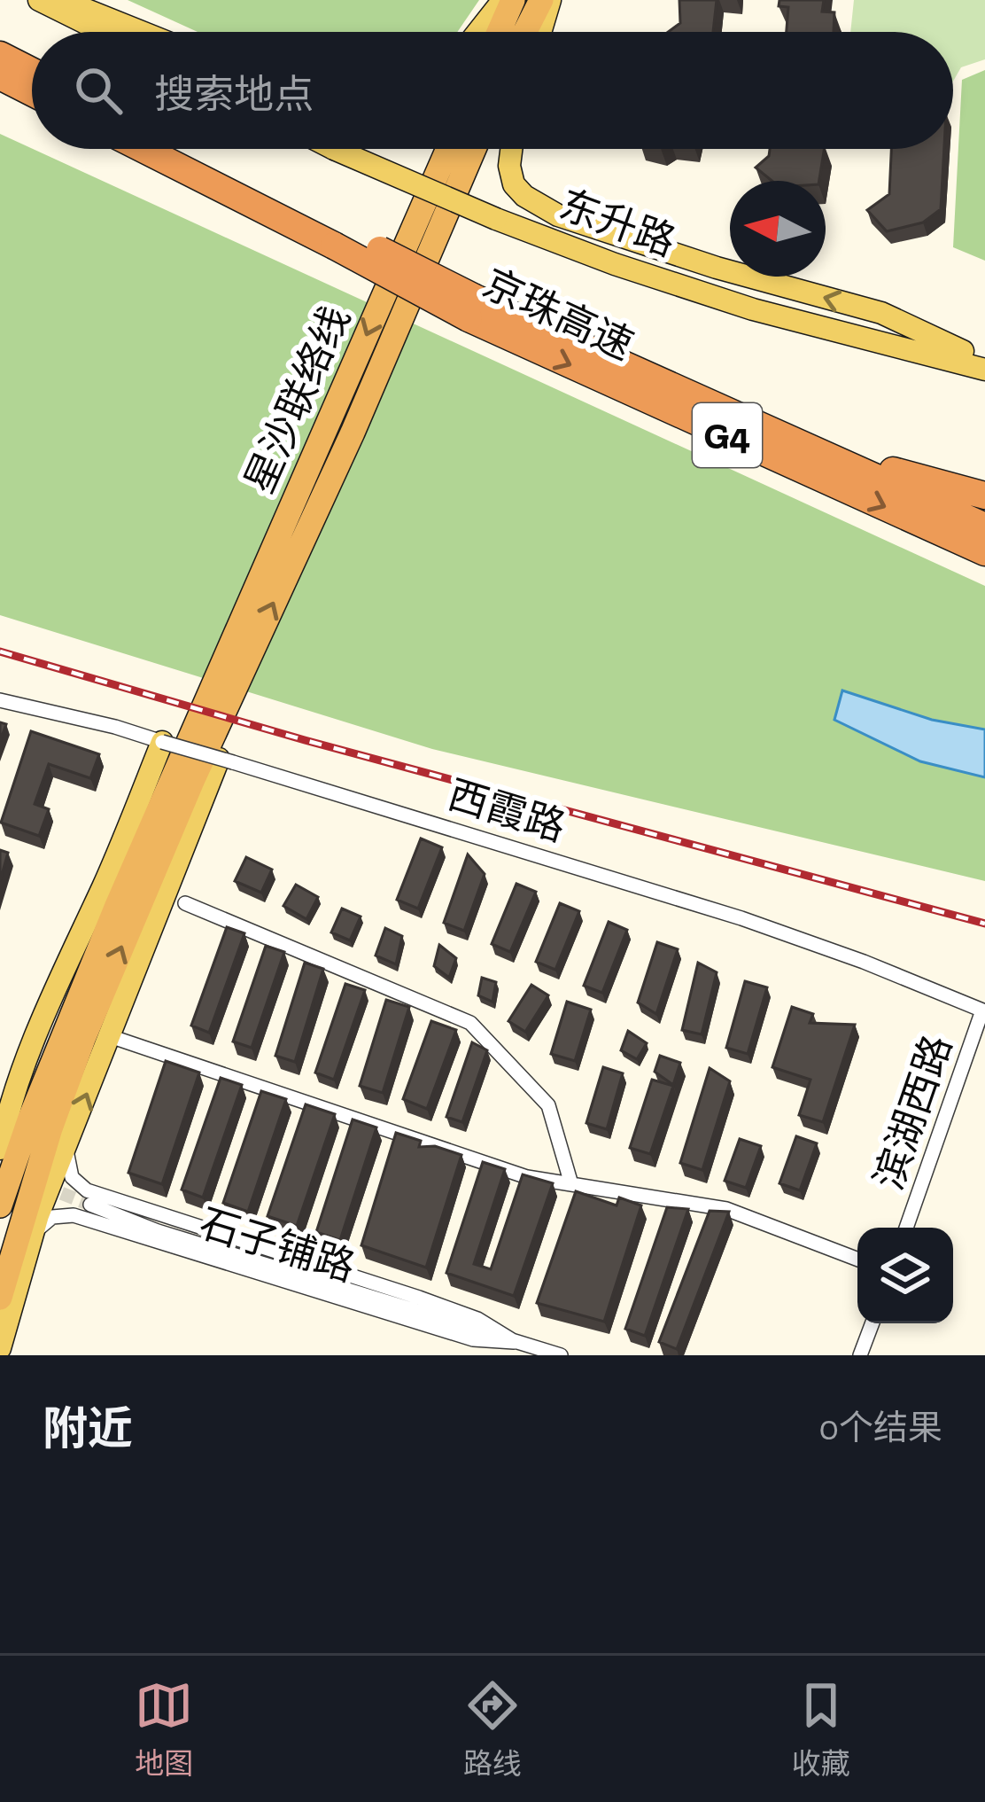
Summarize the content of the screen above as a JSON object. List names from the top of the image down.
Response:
{
  "streets": {
    "highway": ["京珠高速", "星沙联络线", "G4"],
    "main road": ["东升路"],
    "street": ["西霞路", "滨湖西路", "石子铺路"]
  },
  "crossings": [
    ["西霞路", "滨湖西路"]
  ],
  "north": "left",
  "page": {
    "search": "搜索地点",
    "heading": ["附近", "0个结果"],
    "nav": ["地图", "路线", "收藏"]
  }
}
